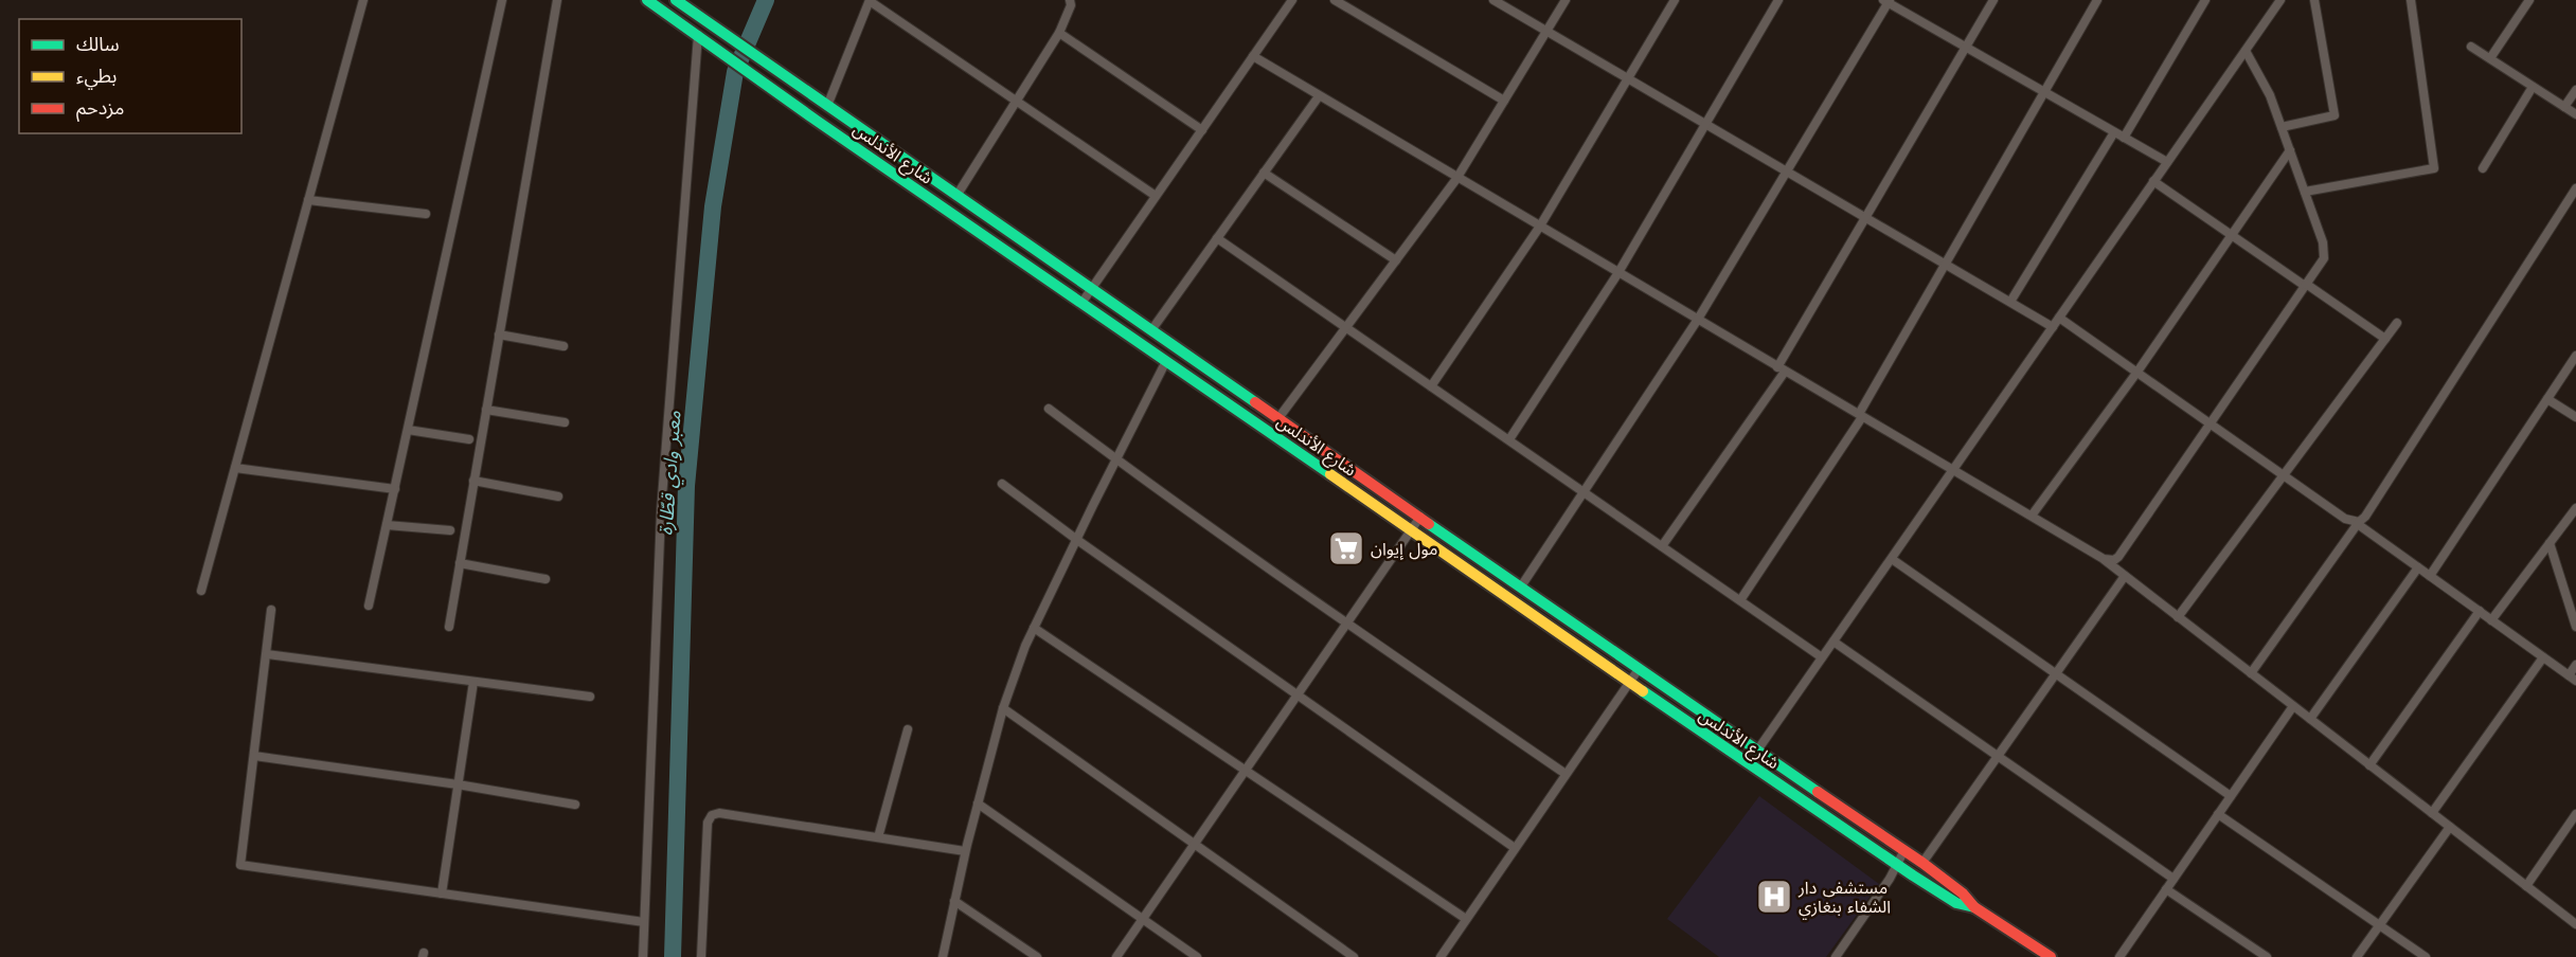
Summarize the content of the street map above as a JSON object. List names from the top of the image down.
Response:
{
  "streets": {
    "main road": ["شارع الأندلس"]
  },
  "water": ["معبر وادي قطّارة"],
  "places": {
    "supermarket": ["مول إيوان"],
    "hospital": ["مستشفى دار الشفاء بنغازي"]
  },
  "legend": ["سالك", "بطيء", "مزدحم"]
}
